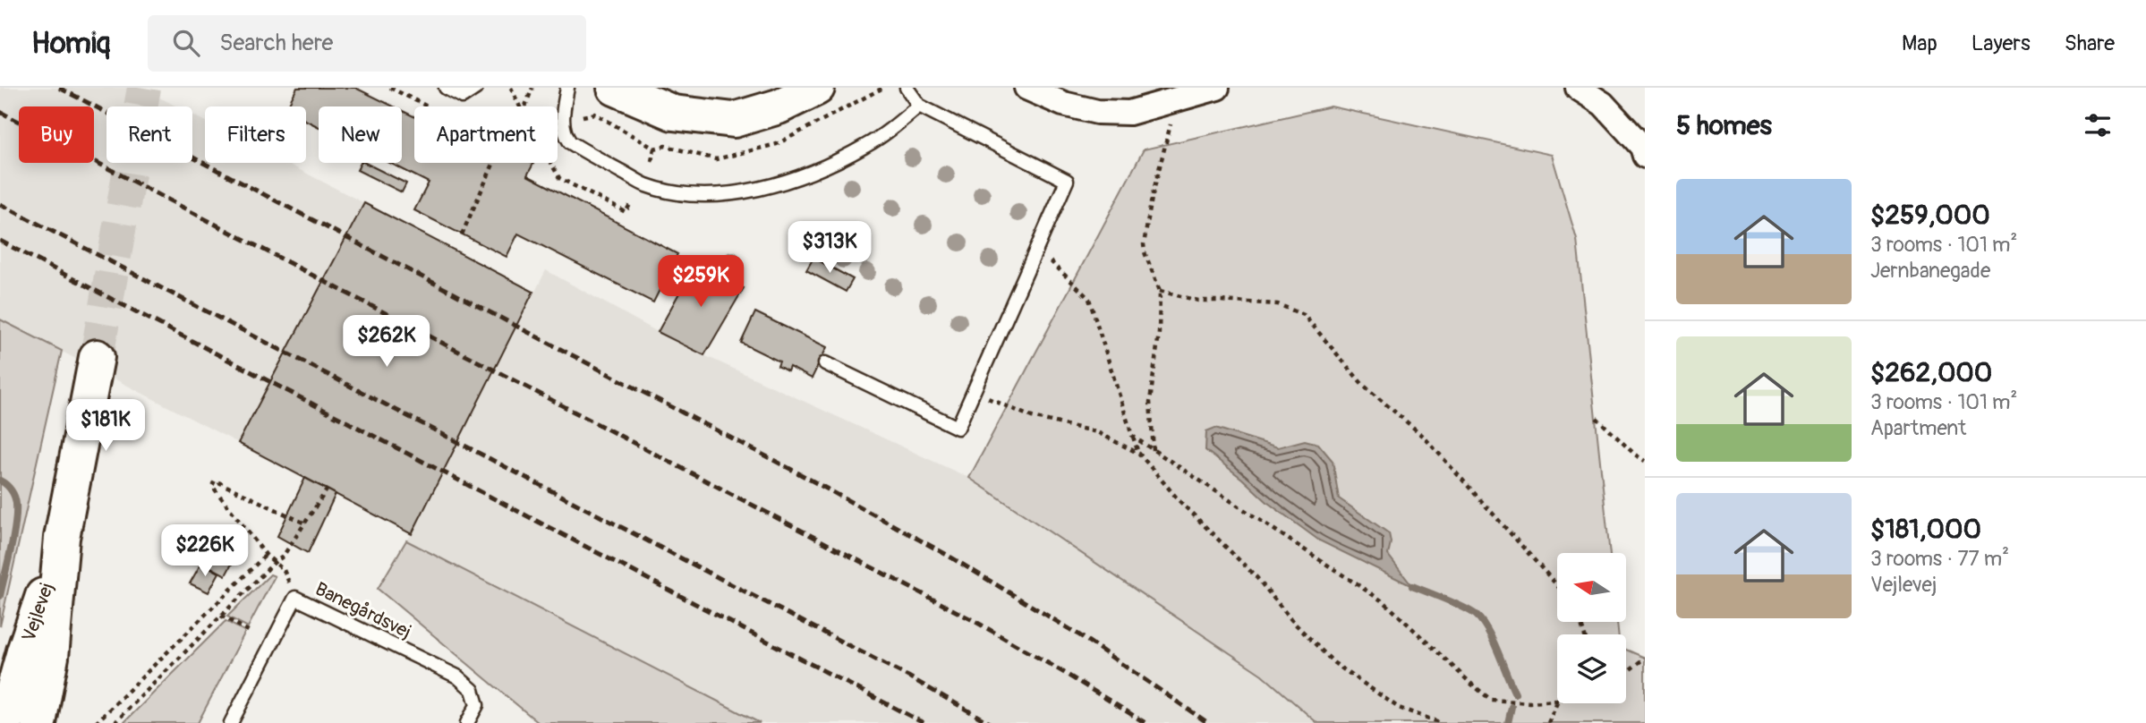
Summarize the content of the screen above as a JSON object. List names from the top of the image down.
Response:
{
  "streets": {
    "street": ["Vejlevej"],
    "lane": ["Banegårdsvej"]
  },
  "north": "left",
  "page": {
    "header": "Homiq",
    "search": "Search here",
    "nav": ["Map", "Layers", "Share"],
    "heading": "5 homes",
    "chip": [
      "Buy",
      "Rent",
      "Filters",
      "New",
      "Apartment"
    ],
    "list": [
      {
        "name": "$259,000",
        "note": "3 rooms · 101 m² · Jernbanegade"
      },
      {
        "name": "$262,000",
        "note": "3 rooms · 101 m² · Apartment"
      },
      {
        "name": "$181,000",
        "note": "3 rooms · 77 m² · Vejlevej"
      }
    ],
    "price": [
      "$313K",
      "$259K",
      "$262K",
      "$181K",
      "$226K"
    ]
  }
}
